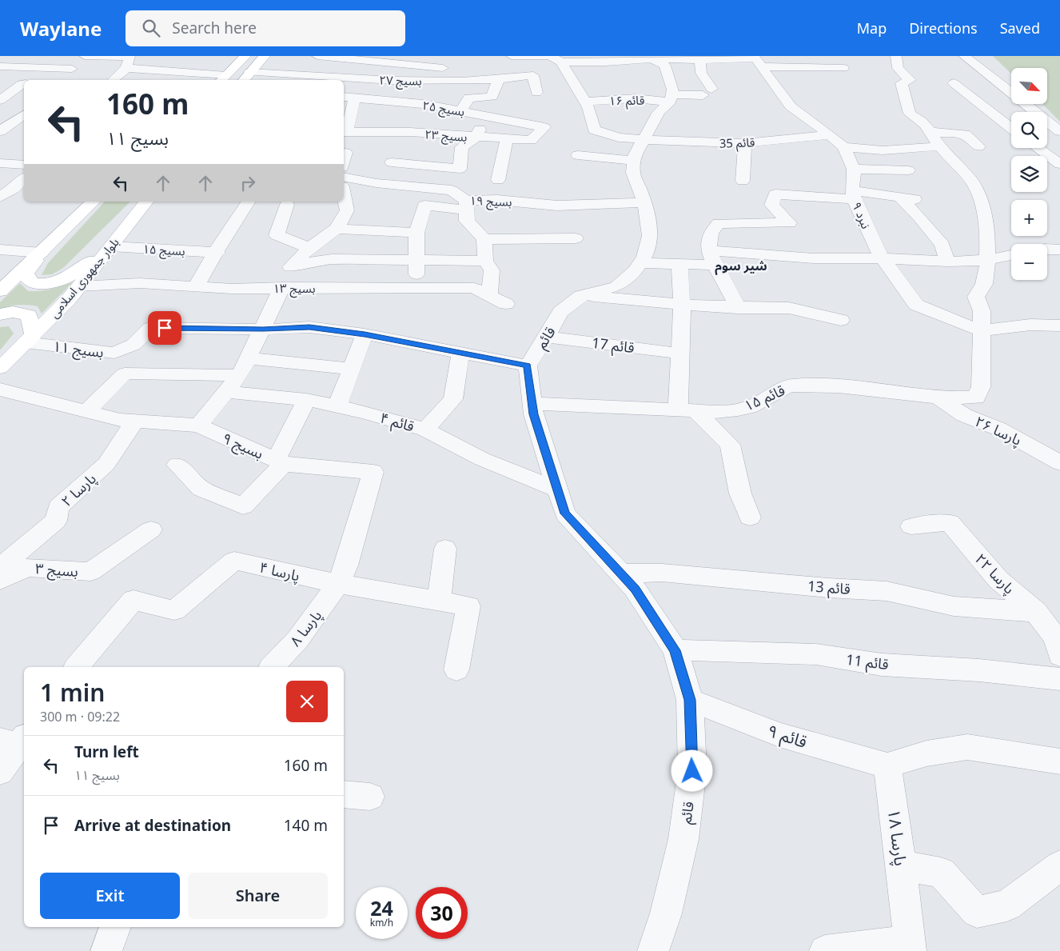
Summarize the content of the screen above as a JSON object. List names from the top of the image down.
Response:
{
  "streets": {
    "main road": ["بلوار جمهوری اسلامی"],
    "street": [
      "بسیج ۲۷",
      "قائم ۱۶",
      "بسیج ۲۵",
      "بسیج ۲۳",
      "قائم 35",
      "بسیج ۱۹",
      "نبرد ۹",
      "بسیج ۱۵",
      "بسیج ۱۳",
      "قائم",
      "قائم 17",
      "بسیج ۱۱",
      "قائم ۱۵",
      "قائم ۴",
      "پارسا ۲۶",
      "بسیج ۹",
      "پارسا ۲",
      "بسیج ۳",
      "پارسا ۴",
      "پارسا ۲۲",
      "قائم 13",
      "پارسا ۸",
      "قائم 11",
      "قائم ۹",
      "پارسا ۱۸"
    ]
  },
  "crossings": [
    ["بسیج ۲۵", "بسیج ۲۳"],
    ["بسیج ۱۹", "قائم"],
    ["نبرد ۹", "قائم ۱۵"],
    ["بسیج ۱۵", "بلوار جمهوری اسلامی"],
    ["بلوار جمهوری اسلامی", "بسیج ۱۳"],
    ["بلوار جمهوری اسلامی", "بسیج ۱۱"],
    ["قائم", "قائم 17"],
    ["قائم", "بسیج ۱۱"],
    ["قائم", "قائم ۱۵"],
    ["قائم", "قائم ۴"],
    ["قائم", "قائم 13"],
    ["قائم", "قائم 11"],
    ["قائم", "قائم ۹"],
    ["قائم ۱۵", "پارسا ۲۶"],
    ["بسیج ۹", "پارسا ۲"],
    ["بسیج ۹", "پارسا ۴"],
    ["بسیج ۹", "پارسا ۸"],
    ["پارسا ۴", "پارسا ۸"],
    ["پارسا ۲۲", "قائم 13"],
    ["قائم ۹", "پارسا ۱۸"]
  ],
  "districts": ["شیر سوم"],
  "north": "bottom right",
  "page": {
    "header": "Waylane",
    "search": "Search here",
    "nav": ["Map", "Directions", "Saved"],
    "map_buttons": ["+", "−"],
    "turn": ["160 m", "بسیج ۱۱"],
    "heading": ["1 min", "300 m · 09:22"],
    "list": [
      {
        "name": "Turn left",
        "note": "بسیج ۱۱",
        "value": "160 m"
      },
      {
        "name": "Arrive at destination",
        "value": "140 m"
      }
    ],
    "buttons": ["Exit", "Share"],
    "speed": "24 km/h",
    "limit": "30"
  }
}
